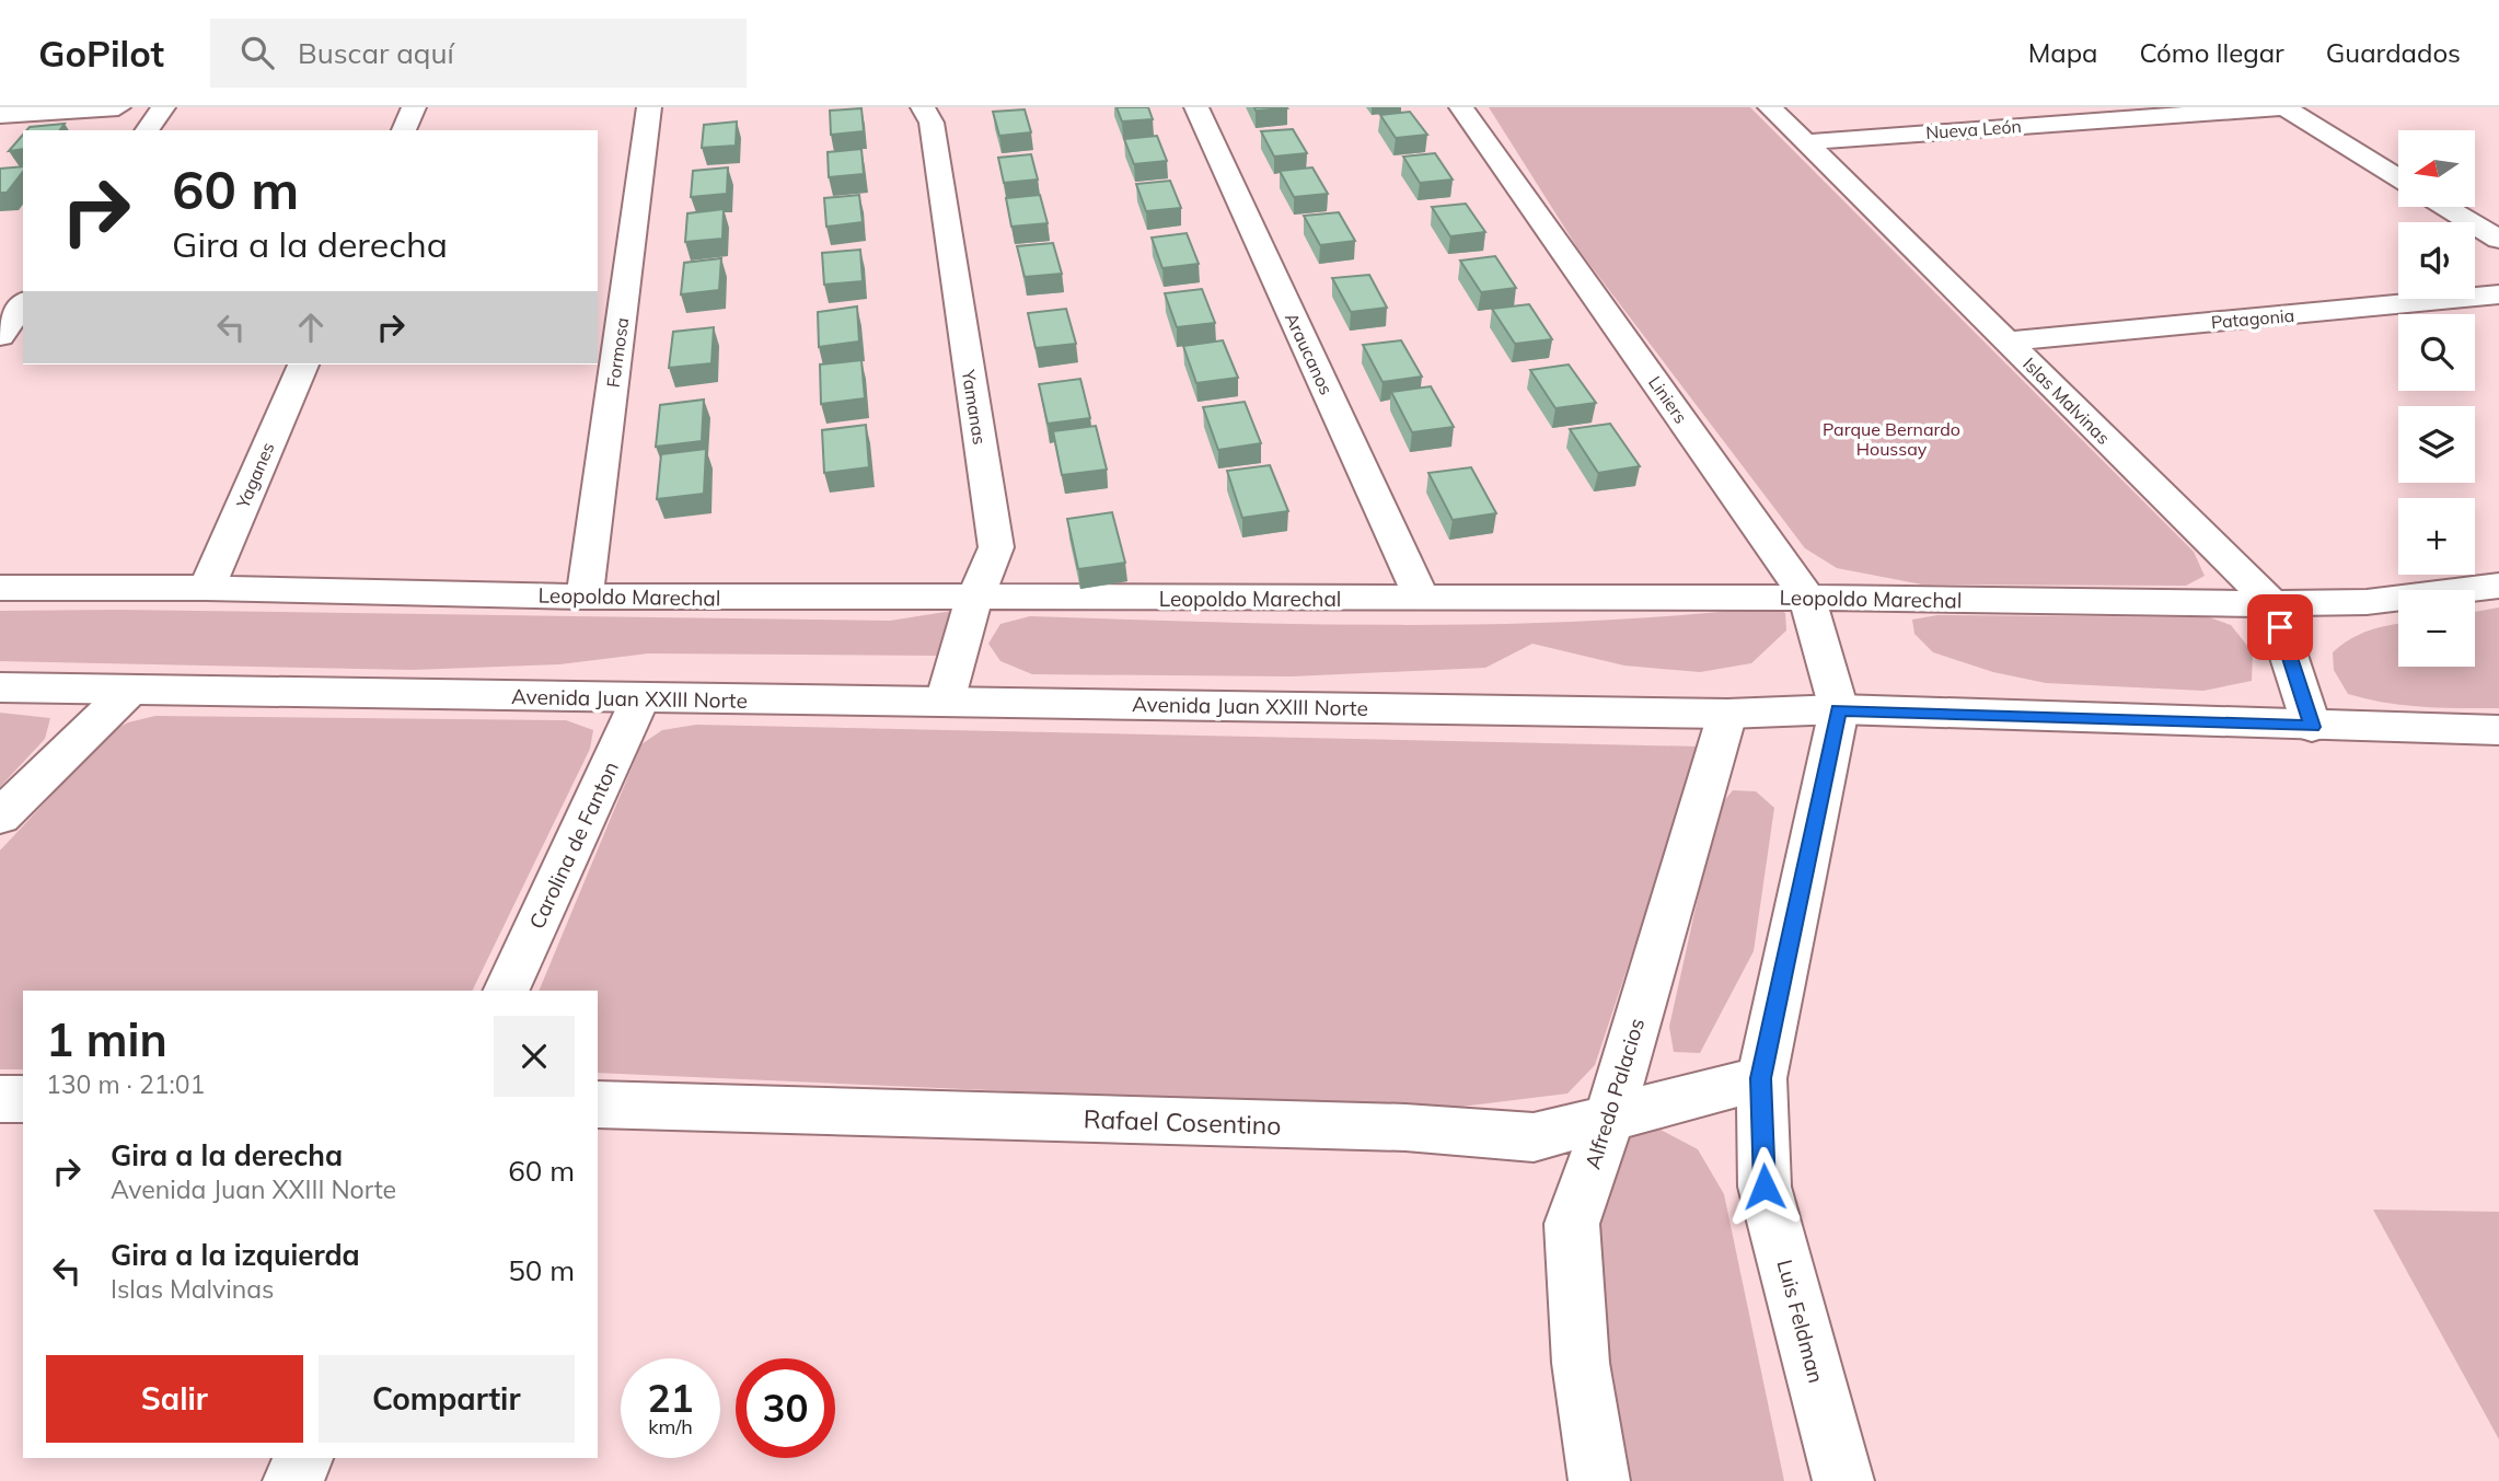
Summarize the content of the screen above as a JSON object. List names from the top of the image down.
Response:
{
  "streets": {
    "street": [
      "Nueva León",
      "Patagonia",
      "Formosa",
      "Araucanos",
      "Liniers",
      "Islas Malvinas",
      "Yamanas",
      "Yaganes",
      "Leopoldo Marechal",
      "Avenida Juan XXIII Norte",
      "Carolina de Fanton",
      "Alfredo Palacios",
      "Rafael Cosentino",
      "Luis Feldman"
    ]
  },
  "crossings": [
    ["Nueva León", "Islas Malvinas"],
    ["Patagonia", "Islas Malvinas"],
    ["Formosa", "Leopoldo Marechal"],
    ["Araucanos", "Leopoldo Marechal"],
    ["Liniers", "Leopoldo Marechal"],
    ["Liniers", "Avenida Juan XXIII Norte"],
    ["Liniers", "Luis Feldman"],
    ["Islas Malvinas", "Leopoldo Marechal"],
    ["Islas Malvinas", "Avenida Juan XXIII Norte"],
    ["Yamanas", "Leopoldo Marechal"],
    ["Yamanas", "Avenida Juan XXIII Norte"],
    ["Yaganes", "Leopoldo Marechal"],
    ["Avenida Juan XXIII Norte", "Carolina de Fanton"],
    ["Avenida Juan XXIII Norte", "Alfredo Palacios"],
    ["Avenida Juan XXIII Norte", "Luis Feldman"],
    ["Alfredo Palacios", "Rafael Cosentino"],
    ["Rafael Cosentino", "Luis Feldman"]
  ],
  "parks": ["Parque Bernardo Houssay"],
  "north": "left",
  "page": {
    "header": "GoPilot",
    "search": "Buscar aquí",
    "nav": ["Mapa", "Cómo llegar", "Guardados"],
    "map_buttons": ["+", "−"],
    "turn": ["60 m", "Gira a la derecha"],
    "heading": ["1 min", "130 m · 21:01"],
    "list": [
      {
        "name": "Gira a la derecha",
        "note": "Avenida Juan XXIII Norte",
        "value": "60 m"
      },
      {
        "name": "Gira a la izquierda",
        "note": "Islas Malvinas",
        "value": "50 m"
      }
    ],
    "buttons": ["Salir", "Compartir"],
    "speed": "21 km/h",
    "limit": "30"
  }
}
